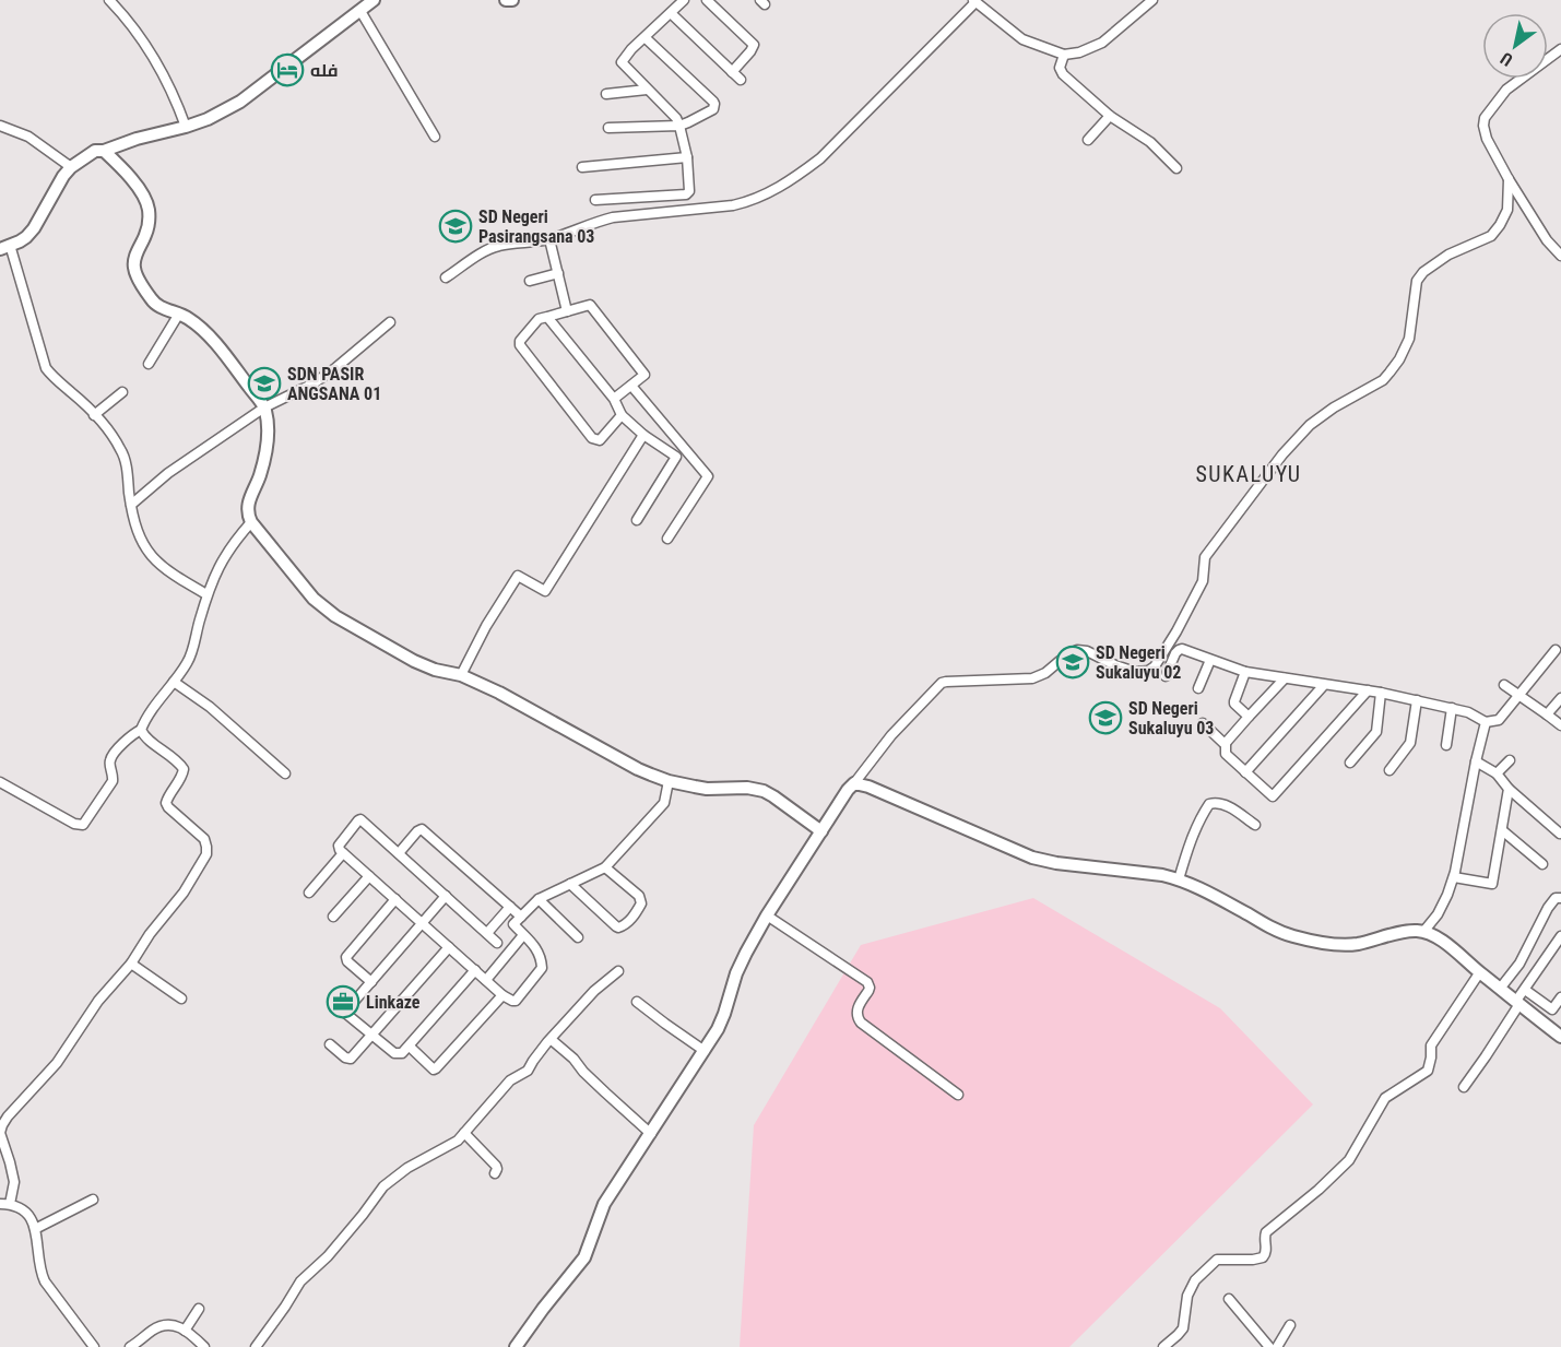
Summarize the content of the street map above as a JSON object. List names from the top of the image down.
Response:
{
  "districts": ["SUKALUYU"],
  "places": {
    "hotel": ["فله"],
    "school or university": [
      "SD Negeri Pasirangsana 03",
      "SDN PASIR ANGSANA 01",
      "SD Negeri Sukaluyu 02",
      "SD Negeri Sukaluyu 03"
    ],
    "office": ["Linkaze"]
  },
  "north": "bottom left"
}
